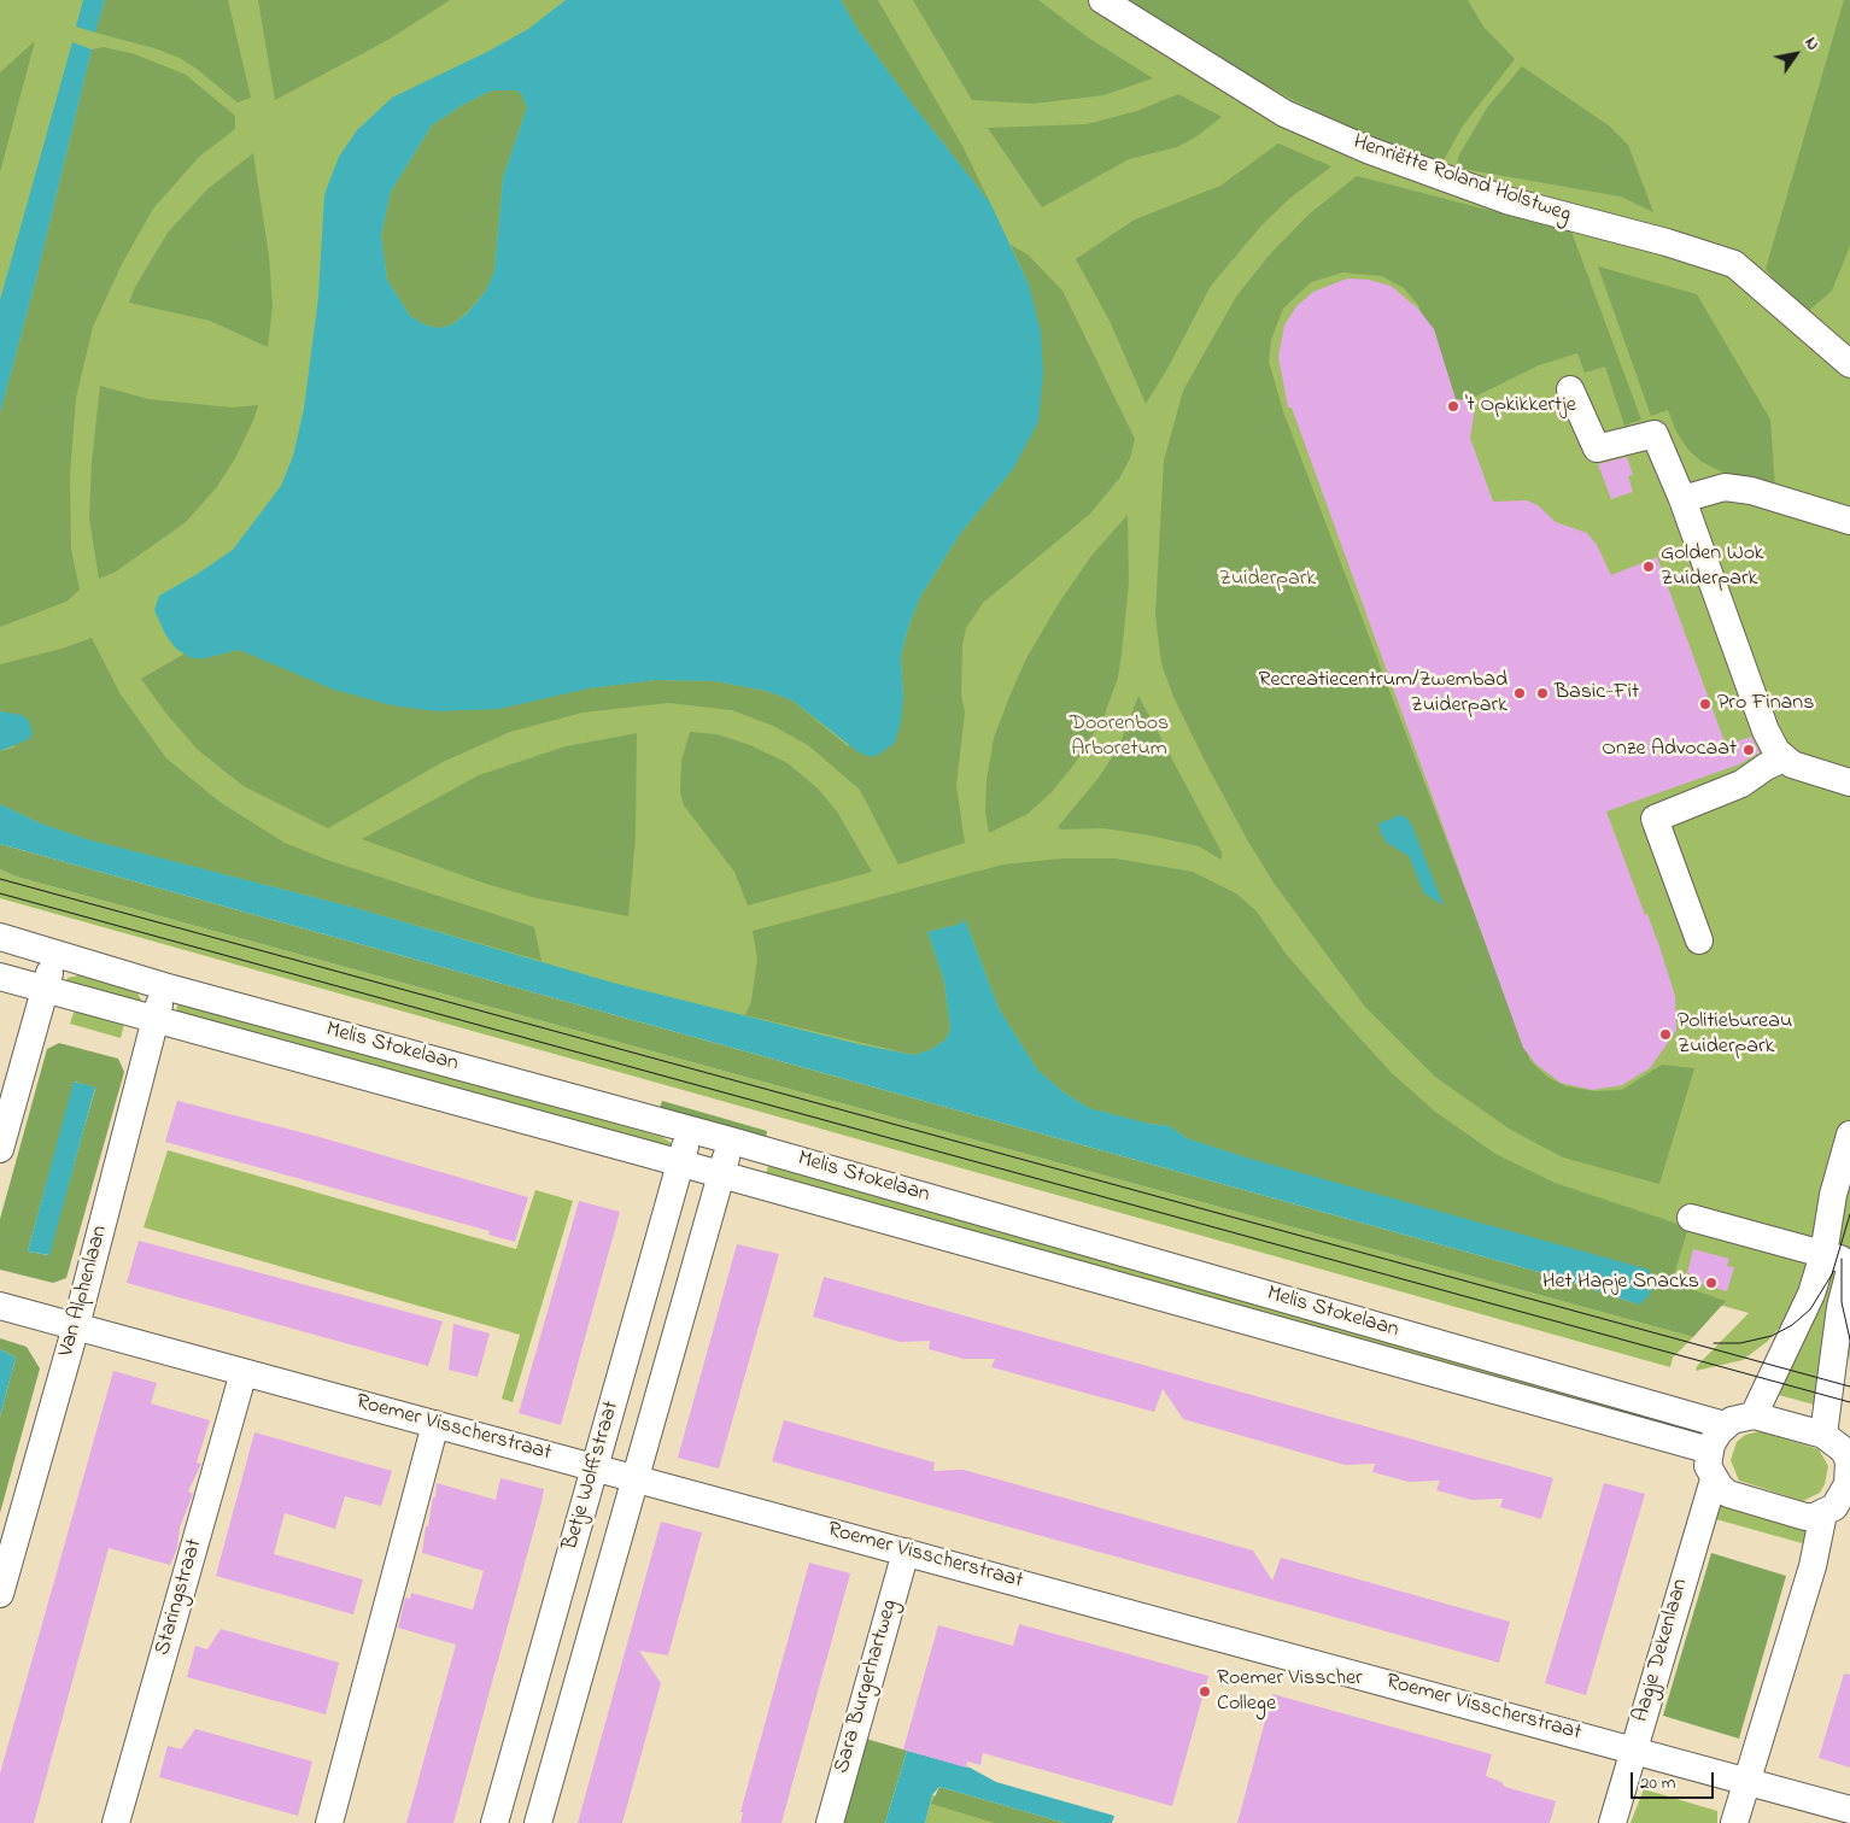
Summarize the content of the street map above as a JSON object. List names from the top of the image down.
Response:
{
  "streets": {
    "street": [
      "Henriëtte Roland Holstweg",
      "Melis Stokelaan",
      "Van Alphenlaan",
      "Roemer Visscherstraat",
      "Betje Wolffstraat",
      "Staringstraat",
      "Aagje Dekenlaan",
      "Sara Burgerhartweg"
    ]
  },
  "crossings": [
    ["Melis Stokelaan", "Van Alphenlaan"],
    ["Melis Stokelaan", "Betje Wolffstraat"],
    ["Melis Stokelaan", "Aagje Dekenlaan"],
    ["Van Alphenlaan", "Roemer Visscherstraat"],
    ["Roemer Visscherstraat", "Betje Wolffstraat"],
    ["Roemer Visscherstraat", "Staringstraat"],
    ["Roemer Visscherstraat", "Aagje Dekenlaan"],
    ["Roemer Visscherstraat", "Sara Burgerhartweg"]
  ],
  "parks": ["Zuiderpark", "Doorenbos Arboretum"],
  "places": [
    "'t Opkikkertje",
    "Golden Wok Zuiderpark",
    "Recreatiecentrum/Zwembad Zuiderpark",
    "Basic-Fit",
    "Pro Finans",
    "Onze Advocaat",
    "Politiebureau Zuiderpark",
    "Het Hapje Snacks",
    "Roemer Visscher College"
  ],
  "scale_bar": "20 m",
  "north": "top right"
}
